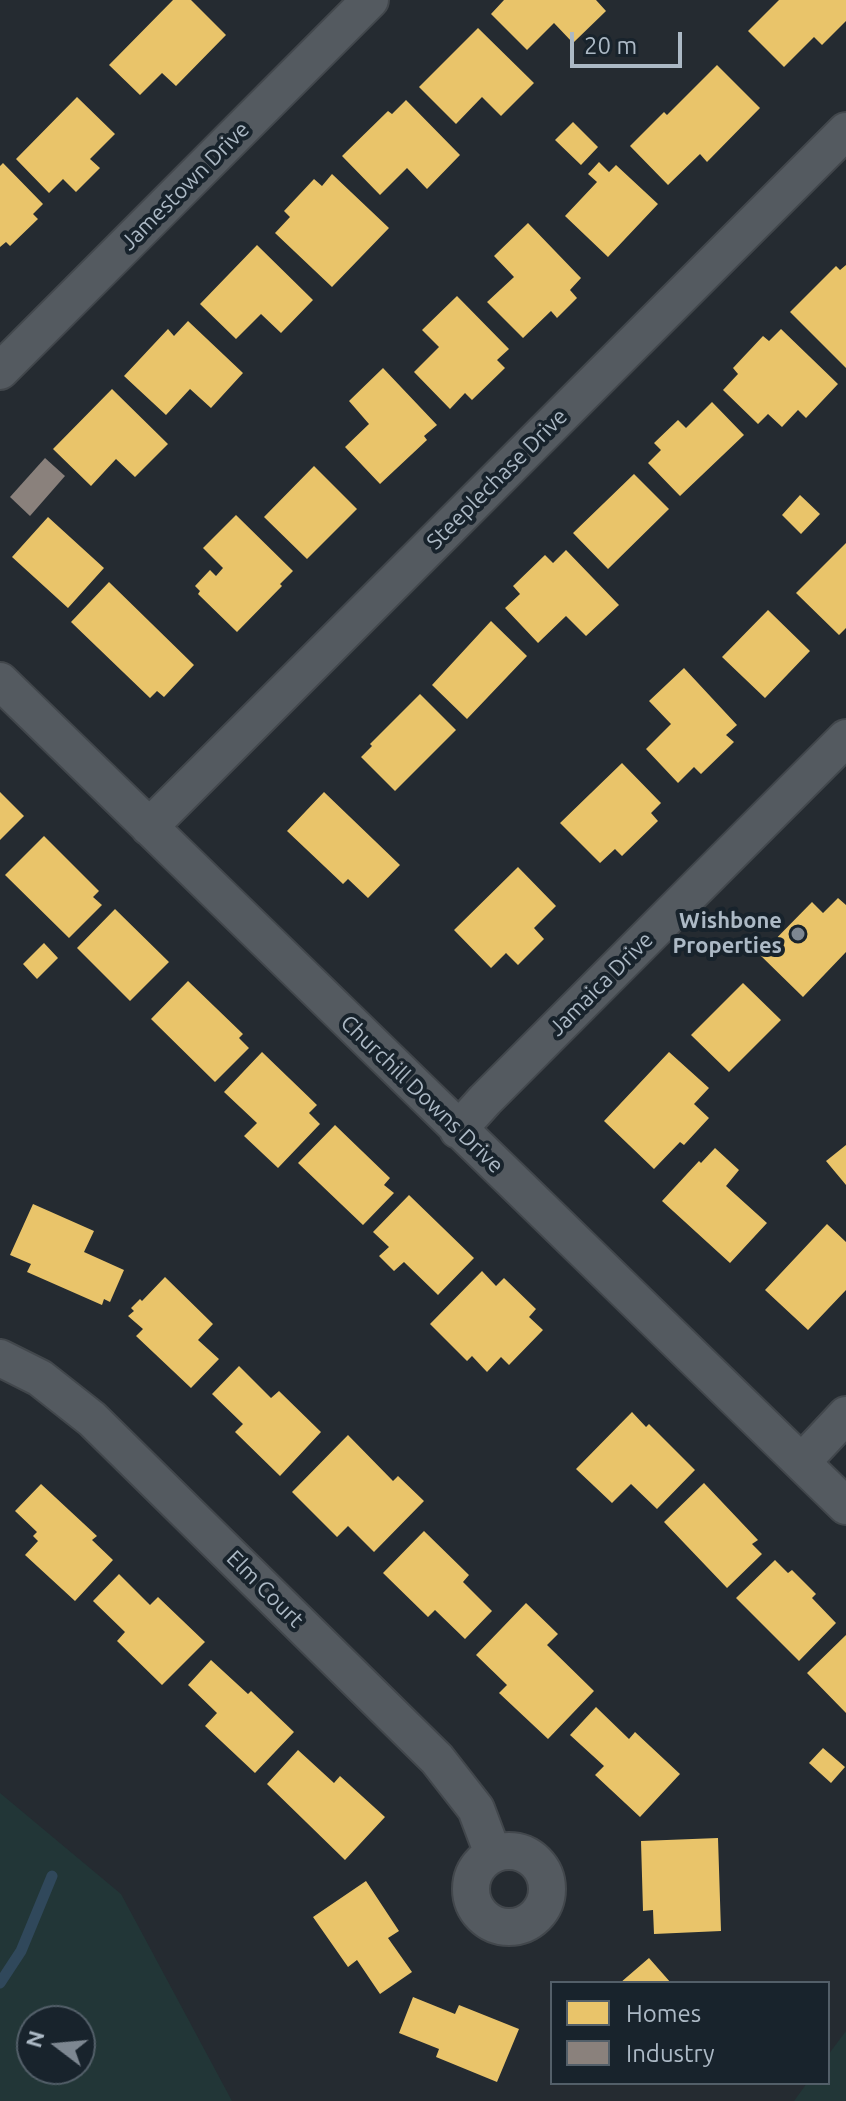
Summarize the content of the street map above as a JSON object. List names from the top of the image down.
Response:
{
  "streets": {
    "street": [
      "Jamestown Drive",
      "Steeplechase Drive",
      "Jamaica Drive",
      "Churchill Downs Drive",
      "Elm Court"
    ]
  },
  "crossings": [
    ["Steeplechase Drive", "Churchill Downs Drive"],
    ["Jamaica Drive", "Churchill Downs Drive"]
  ],
  "places": ["Wishbone Properties"],
  "legend": ["Homes", "Industry"],
  "scale_bar": "20 m",
  "north": "left"
}
